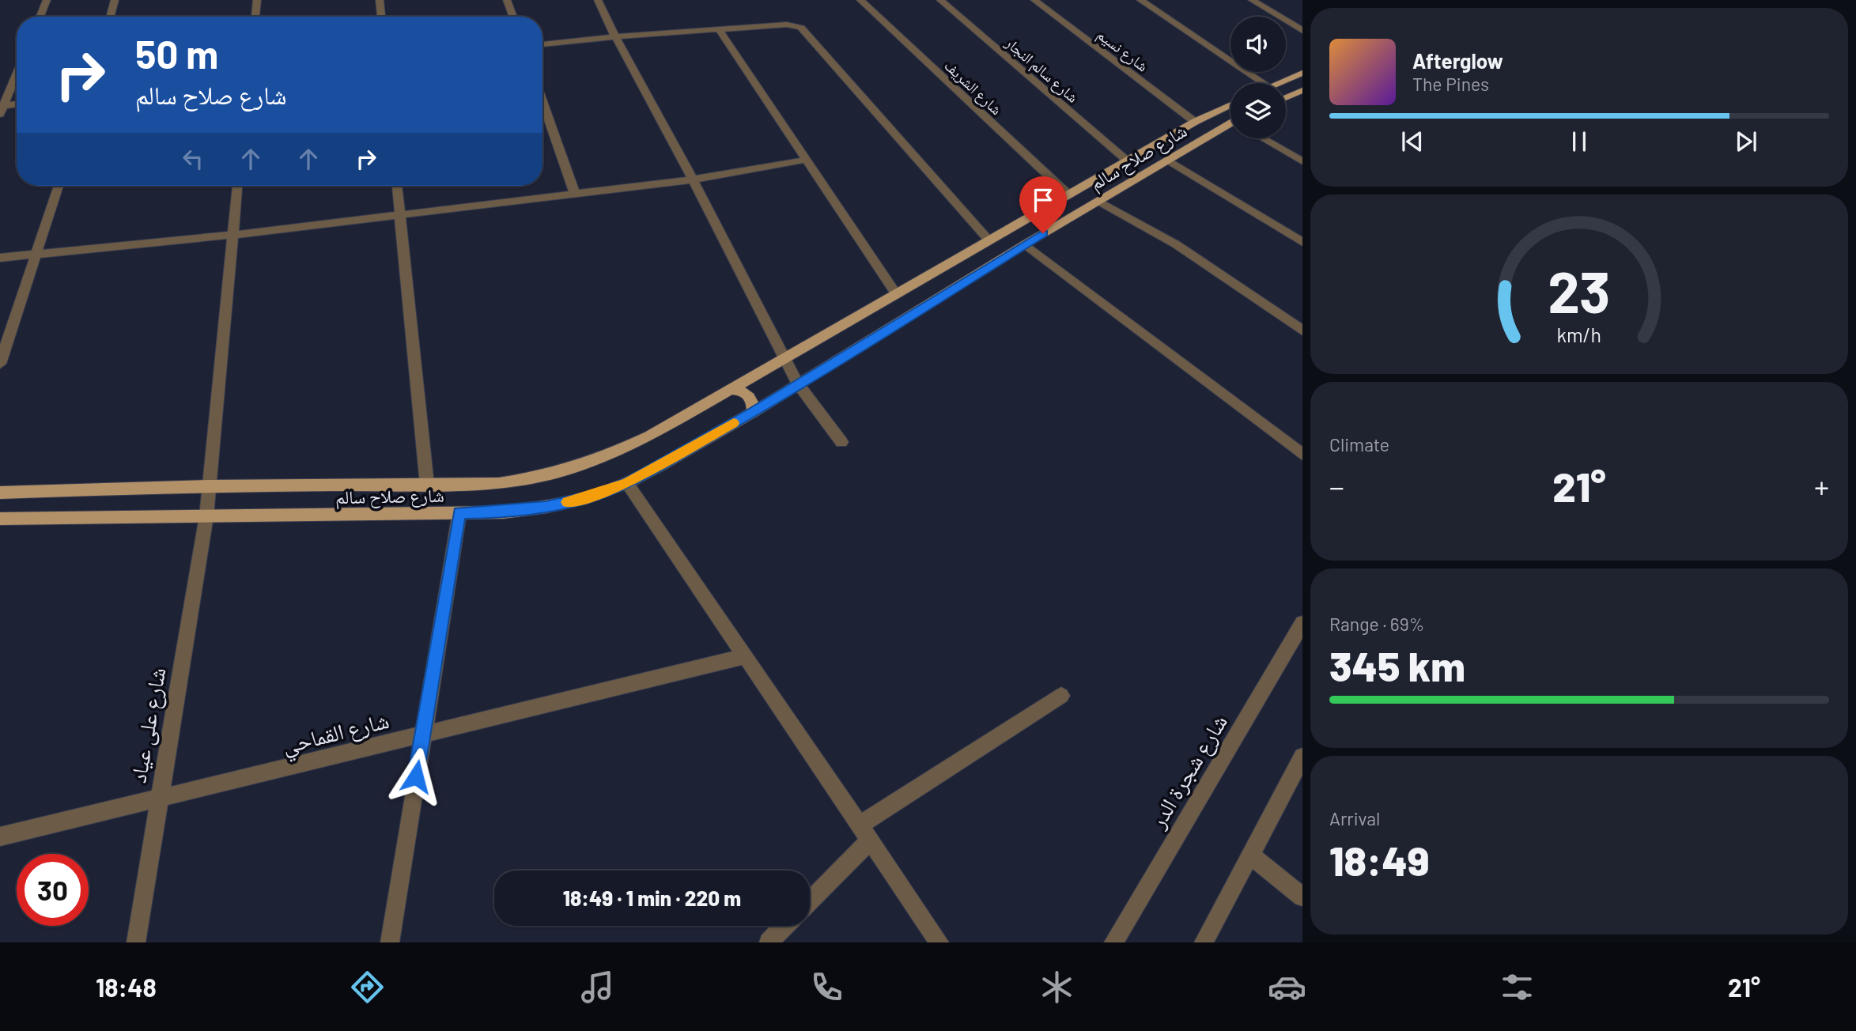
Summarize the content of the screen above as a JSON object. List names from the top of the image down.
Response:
{
  "streets": {
    "main road": ["شارع صلاح سالم"],
    "street": [
      "شارع نسيم",
      "شارع سالم النجار",
      "شارع الشريف",
      "شارع على عياد",
      "شارع القماحي",
      "شارع شجرة الدر"
    ]
  },
  "crossings": [
    ["شارع نسيم", "شارع صلاح سالم"],
    ["شارع سالم النجار", "شارع صلاح سالم"],
    ["شارع الشريف", "شارع صلاح سالم"],
    ["شارع صلاح سالم", "شارع على عياد"],
    ["شارع على عياد", "شارع القماحي"]
  ],
  "page": {
    "turn": ["50 m", "شارع صلاح سالم"],
    "song": ["Afterglow", "The Pines"],
    "tile": [
      "Climate",
      ["Range · 69%", "345 km"],
      ["Arrival", "18:49"]
    ],
    "heat": ["−", "21°", "+"],
    "limit": "30",
    "trip": "18:49 · 1 min · 220 m",
    "tabs": ["18:48", "21°"],
    "gauge": ["23", "km/h"]
  }
}
